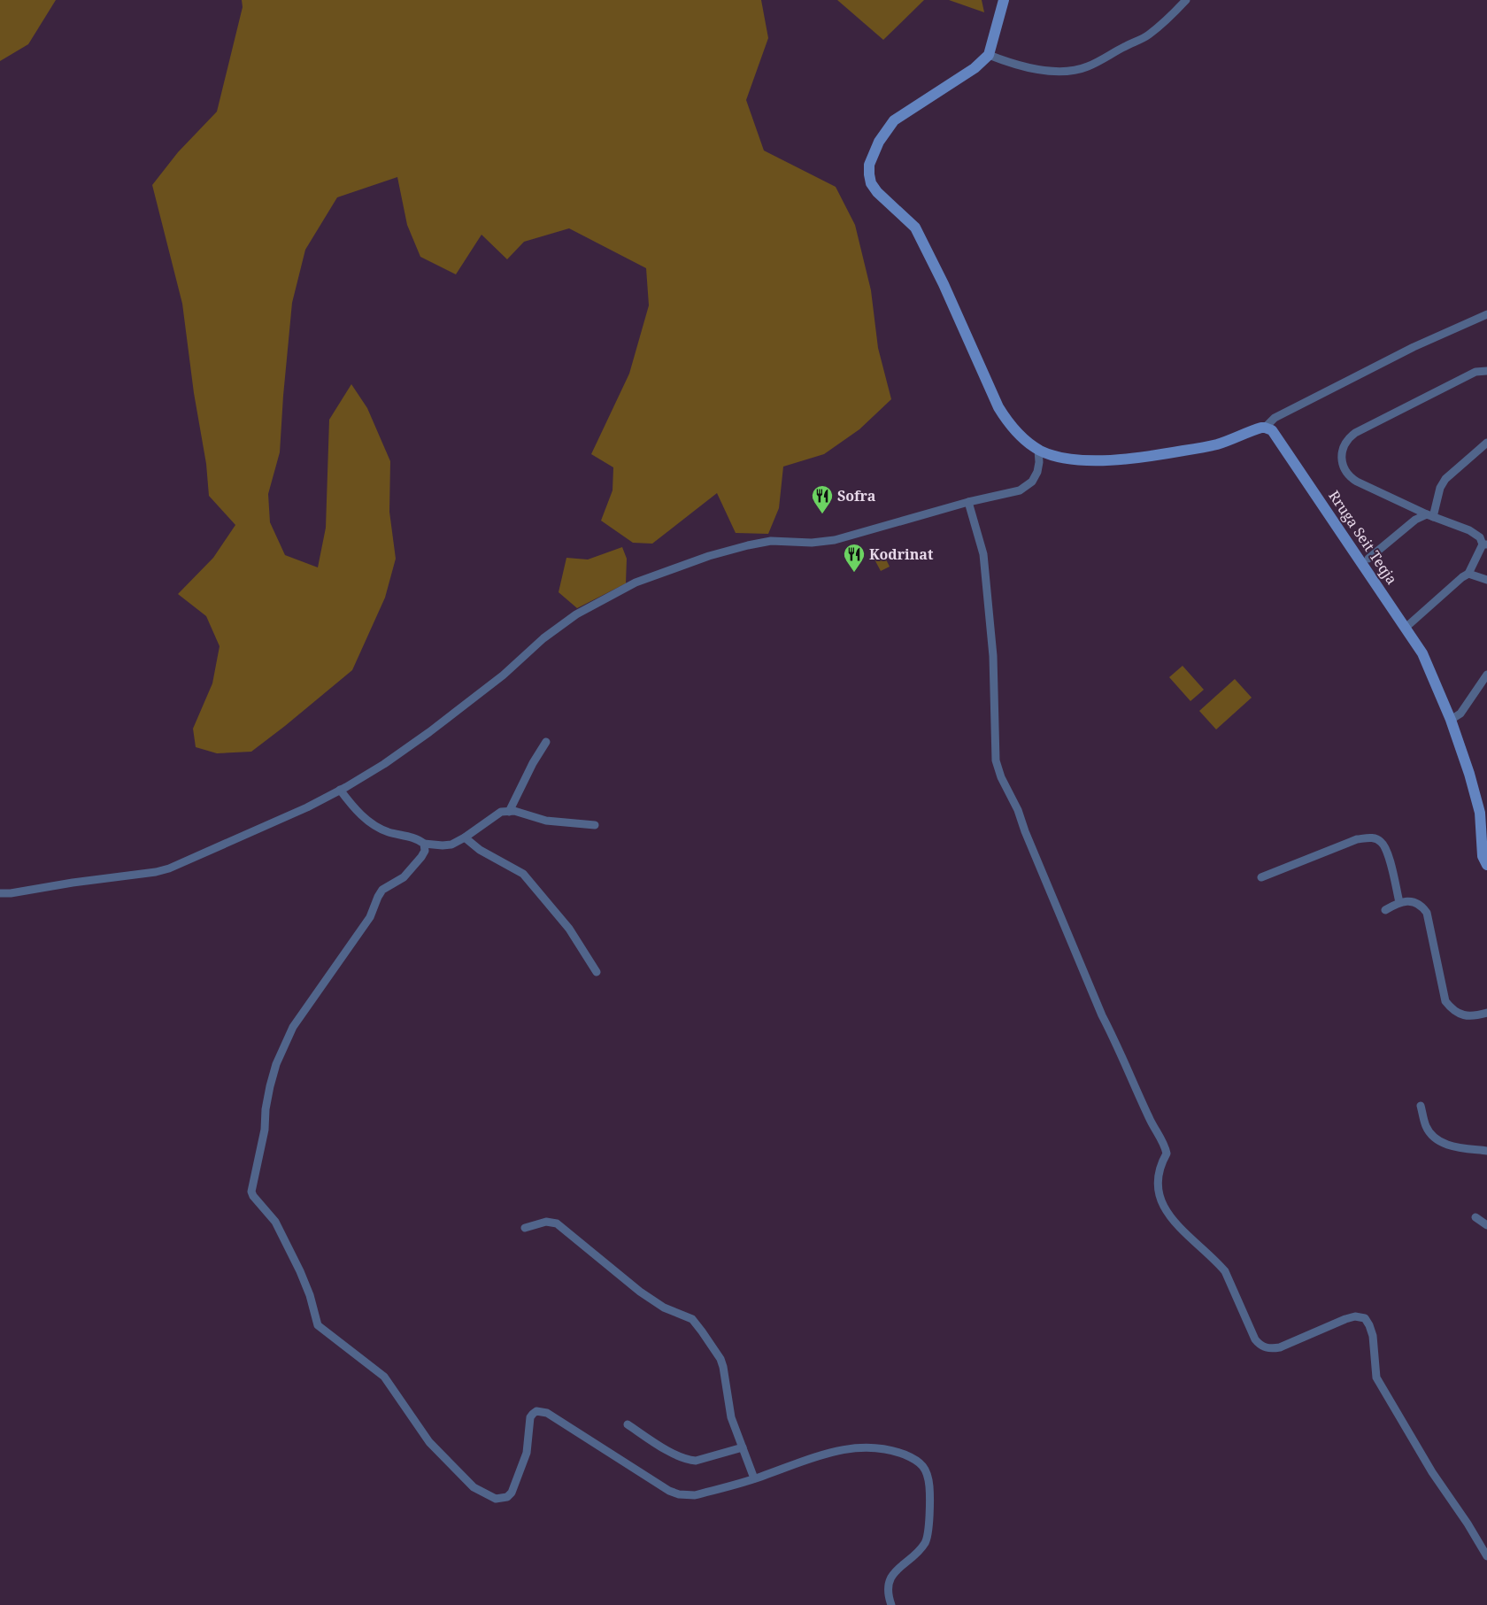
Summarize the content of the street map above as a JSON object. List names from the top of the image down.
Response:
{
  "streets": {
    "main road": ["Rruga Seit Teqja"]
  },
  "places": {
    "restaurant": ["Sofra", "Kodrinat"]
  }
}
